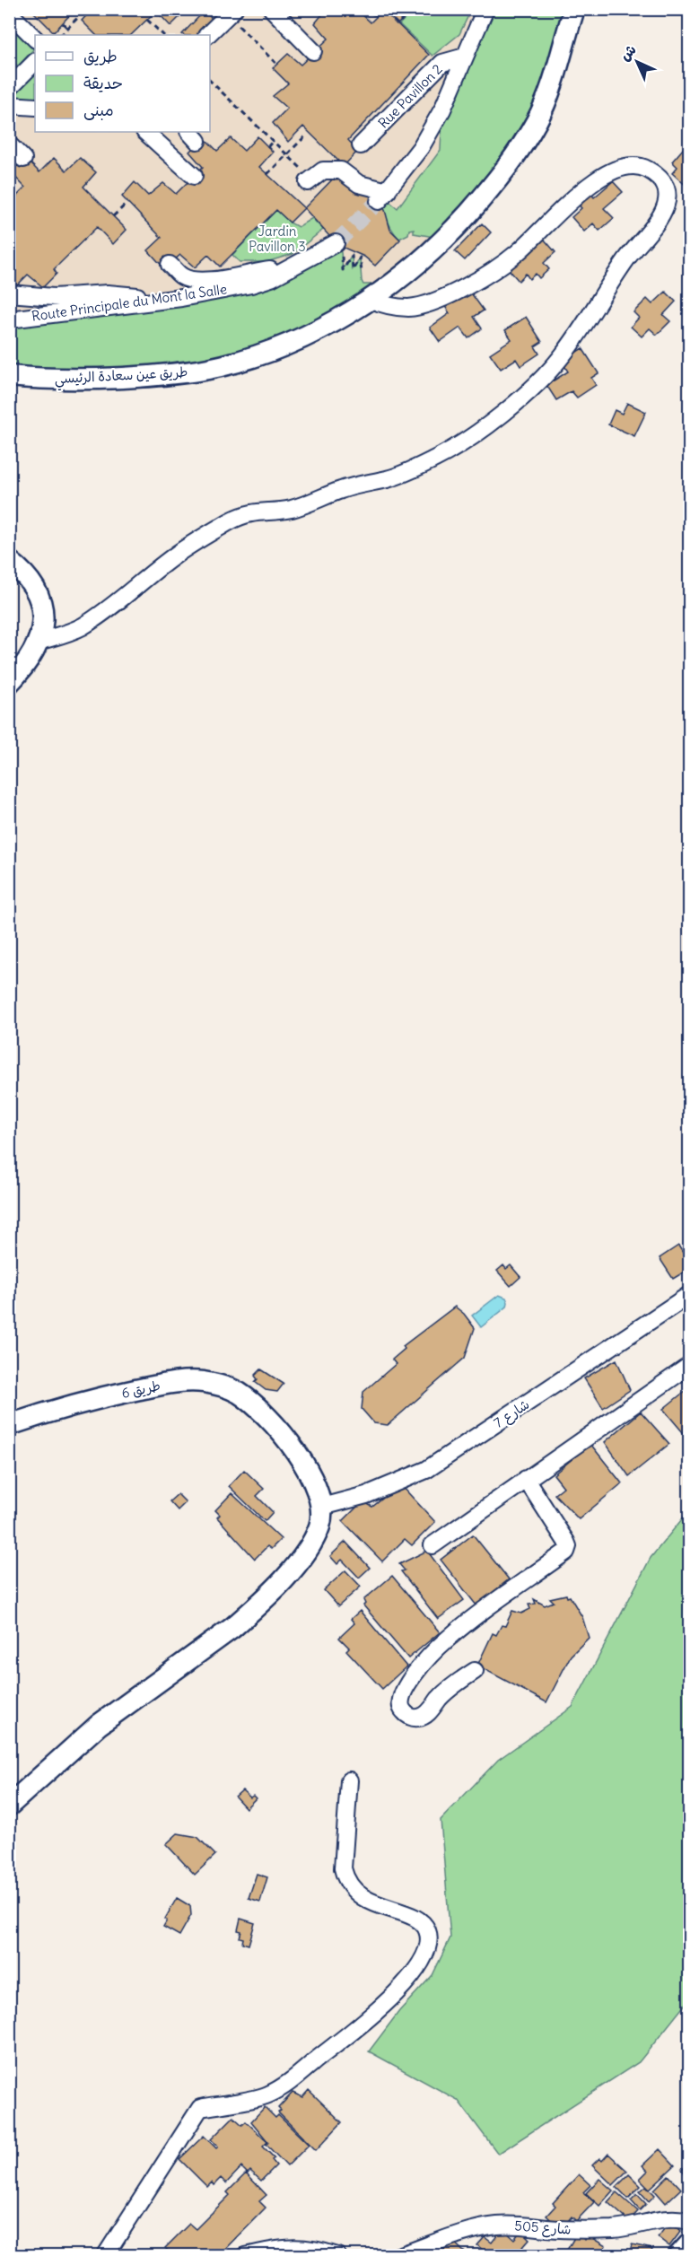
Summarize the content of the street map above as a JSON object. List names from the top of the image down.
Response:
{
  "streets": {
    "street": [
      "Rue Pavillon 2",
      "Route Principale du Mont la Salle",
      "طريق عين سعادة الرئيسي",
      "طريق 6",
      "شارع 7",
      "شارع 505"
    ]
  },
  "crossings": [
    ["طريق 6", "شارع 7"]
  ],
  "parks": ["Jardin Pavillon 3"],
  "legend": ["طريق", "حديقة", "مبنى"],
  "north": "top left"
}
